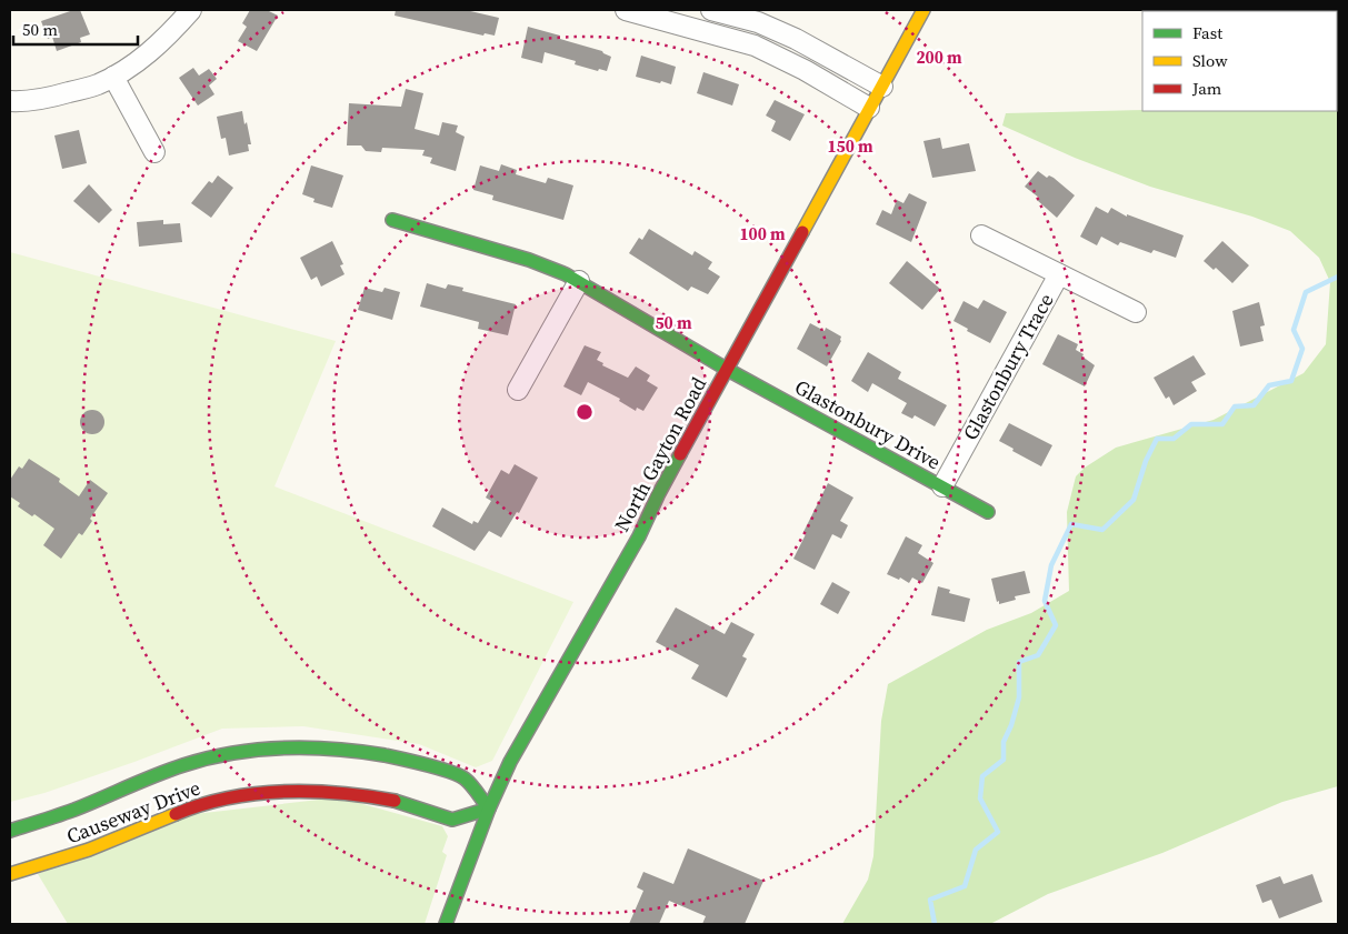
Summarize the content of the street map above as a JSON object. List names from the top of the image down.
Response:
{
  "streets": {
    "street": [
      "Glastonbury Trace",
      "Glastonbury Drive",
      "North Gayton Road",
      "Causeway Drive"
    ]
  },
  "crossings": [
    ["Glastonbury Trace", "Glastonbury Drive"],
    ["Glastonbury Drive", "North Gayton Road"],
    ["North Gayton Road", "Causeway Drive"]
  ],
  "legend": ["Fast", "Slow", "Jam"],
  "scale_bar": "50 m",
  "rings": [
    "200 m",
    "150 m",
    "100 m",
    "50 m"
  ]
}
